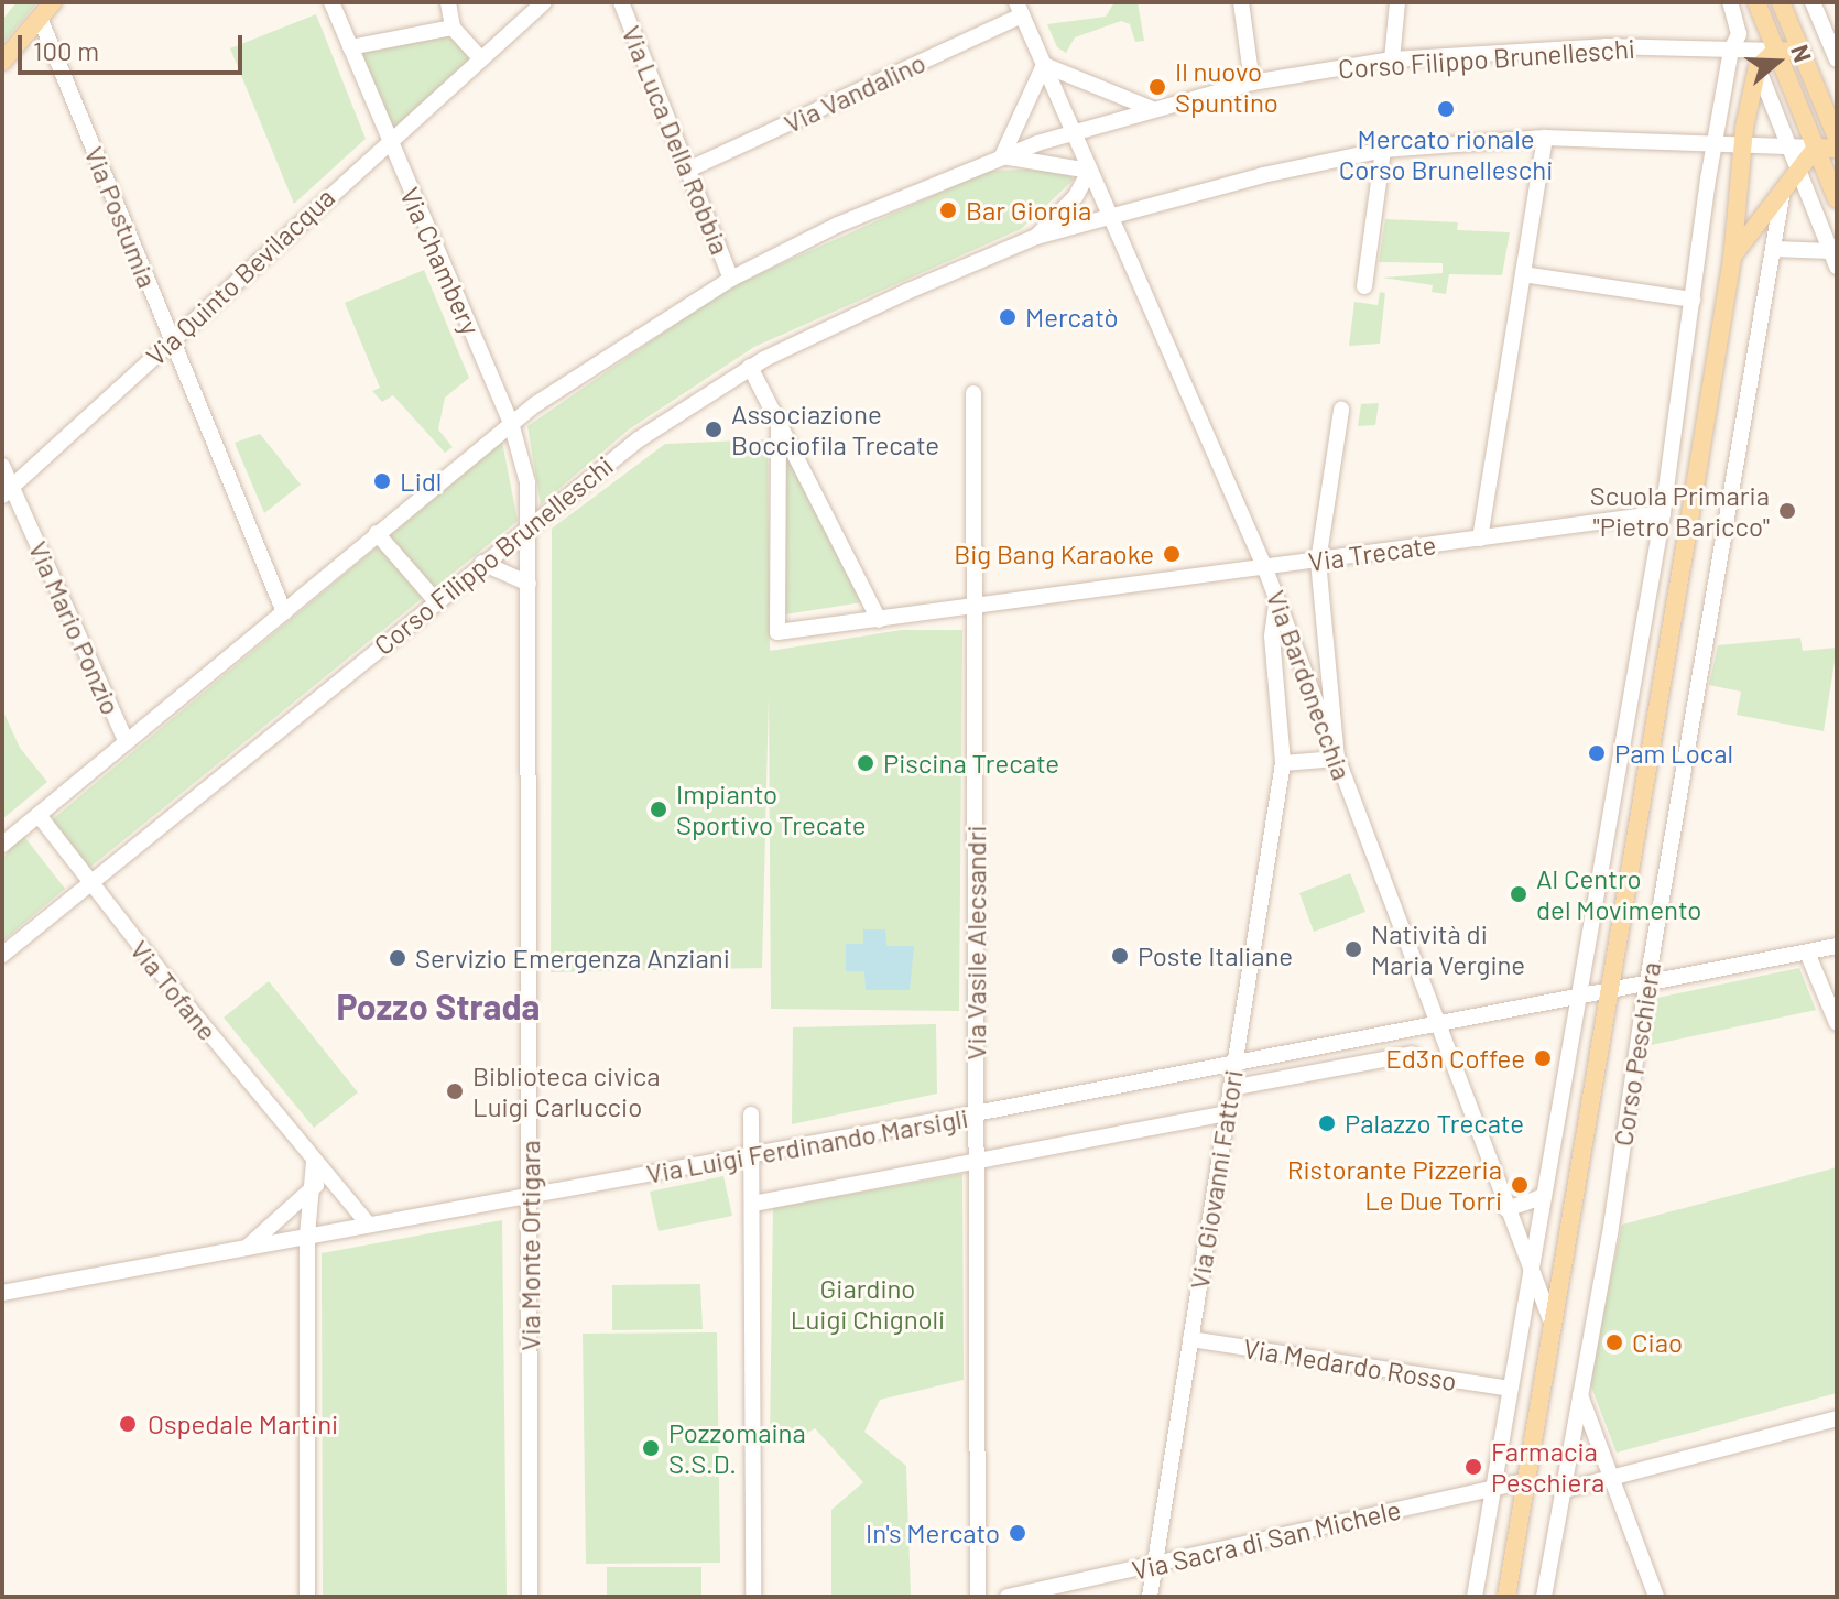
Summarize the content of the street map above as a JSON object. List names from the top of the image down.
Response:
{
  "streets": {
    "main road": ["Corso Peschiera"],
    "street": [
      "Corso Filippo Brunelleschi",
      "Via Vandalino",
      "Via Luca Della Robbia",
      "Via Postumia",
      "Via Chambery",
      "Via Quinto Bevilacqua",
      "Via Trecate",
      "Via Mario Ponzio",
      "Via Bardonecchia",
      "Via Vasile Alecsandri",
      "Via Tofane",
      "Via Luigi Ferdinando Marsigli",
      "Via Giovanni Fattori",
      "Via Monte Ortigara",
      "Via Medardo Rosso",
      "Via Sacra di San Michele"
    ]
  },
  "crossings": [
    ["Corso Filippo Brunelleschi", "Via Vandalino"],
    ["Corso Filippo Brunelleschi", "Via Luca Della Robbia"],
    ["Corso Filippo Brunelleschi", "Via Postumia"],
    ["Corso Filippo Brunelleschi", "Via Chambery"],
    ["Corso Filippo Brunelleschi", "Via Mario Ponzio"],
    ["Corso Filippo Brunelleschi", "Via Bardonecchia"],
    ["Corso Filippo Brunelleschi", "Via Tofane"],
    ["Corso Filippo Brunelleschi", "Corso Peschiera"],
    ["Corso Filippo Brunelleschi", "Via Monte Ortigara"],
    ["Via Vandalino", "Via Luca Della Robbia"],
    ["Via Vandalino", "Via Bardonecchia"],
    ["Via Postumia", "Via Quinto Bevilacqua"],
    ["Via Chambery", "Via Quinto Bevilacqua"],
    ["Via Chambery", "Via Monte Ortigara"],
    ["Via Quinto Bevilacqua", "Via Mario Ponzio"],
    ["Via Trecate", "Via Bardonecchia"],
    ["Via Trecate", "Via Vasile Alecsandri"],
    ["Via Bardonecchia", "Corso Peschiera"],
    ["Via Bardonecchia", "Via Luigi Ferdinando Marsigli"],
    ["Via Bardonecchia", "Via Giovanni Fattori"],
    ["Via Vasile Alecsandri", "Via Luigi Ferdinando Marsigli"],
    ["Via Tofane", "Via Luigi Ferdinando Marsigli"],
    ["Corso Peschiera", "Via Luigi Ferdinando Marsigli"],
    ["Corso Peschiera", "Via Sacra di San Michele"],
    ["Via Luigi Ferdinando Marsigli", "Via Giovanni Fattori"],
    ["Via Luigi Ferdinando Marsigli", "Via Monte Ortigara"],
    ["Via Giovanni Fattori", "Via Medardo Rosso"],
    ["Via Giovanni Fattori", "Via Sacra di San Michele"]
  ],
  "districts": ["Pozzo Strada"],
  "parks": ["Giardino Luigi Chignoli"],
  "places": [
    "Il nuovo Spuntino",
    "Mercato rionale Corso Brunelleschi",
    "Bar Giorgia",
    "Mercatò",
    "Associazione Bocciofila Trecate",
    "Lidl",
    "Scuola Primaria \"Pietro Baricco\"",
    "Big Bang Karaoke",
    "Pam Local",
    "Piscina Trecate",
    "Impianto Sportivo Trecate",
    "Al Centro del Movimento",
    "Natività di Maria Vergine",
    "Poste Italiane",
    "Servizio Emergenza Anziani",
    "Ed3n Coffee",
    "Biblioteca civica Luigi Carluccio",
    "Palazzo Trecate",
    "Ristorante Pizzeria Le Due Torri",
    "Ciao",
    "Ospedale Martini",
    "Pozzomaina S.S.D.",
    "Farmacia Peschiera",
    "In's Mercato"
  ],
  "scale_bar": "100 m",
  "north": "right"
}
